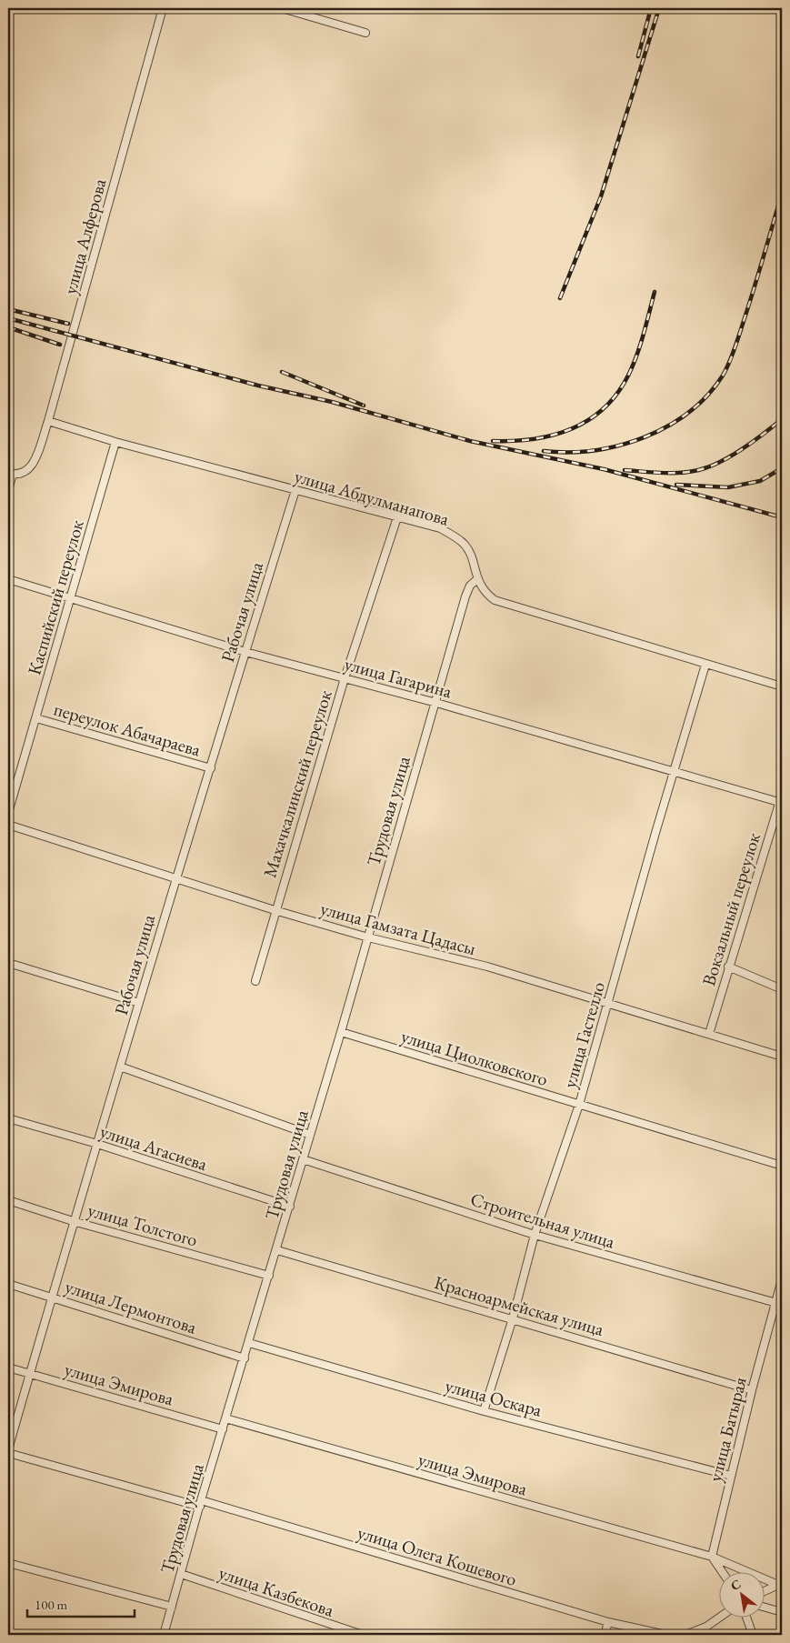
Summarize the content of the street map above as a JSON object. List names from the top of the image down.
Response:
{
  "streets": {
    "street": [
      "улица Алферова",
      "улица Абдулманапова",
      "Каспийский переулок",
      "Рабочая улица",
      "улица Гагарина",
      "переулок Абачараева",
      "Махачкалинский переулок",
      "Трудовая улица",
      "Вокзальный переулок",
      "улица Гамзата Цадасы",
      "улица Гастелло",
      "улица Циолковского",
      "улица Агасиева",
      "Строительная улица",
      "улица Толстого",
      "Красноармейская улица",
      "улица Лермонтова",
      "улица Эмирова",
      "улица Оскара",
      "улица Батырая",
      "улица Олега Кошевого",
      "улица Казбекова"
    ]
  },
  "crossings": [
    ["улица Алферова", "улица Абдулманапова"],
    ["улица Абдулманапова", "Каспийский переулок"],
    ["улица Абдулманапова", "Рабочая улица"],
    ["улица Абдулманапова", "Махачкалинский переулок"],
    ["улица Абдулманапова", "Трудовая улица"],
    ["улица Абдулманапова", "улица Гастелло"],
    ["Каспийский переулок", "улица Гагарина"],
    ["Каспийский переулок", "переулок Абачараева"],
    ["Рабочая улица", "улица Гагарина"],
    ["Рабочая улица", "переулок Абачараева"],
    ["Рабочая улица", "улица Гамзата Цадасы"],
    ["Рабочая улица", "улица Агасиева"],
    ["Рабочая улица", "улица Толстого"],
    ["Рабочая улица", "улица Лермонтова"],
    ["Рабочая улица", "улица Эмирова"],
    ["улица Гагарина", "Махачкалинский переулок"],
    ["улица Гагарина", "Трудовая улица"],
    ["улица Гагарина", "Вокзальный переулок"],
    ["улица Гагарина", "улица Гастелло"],
    ["Махачкалинский переулок", "улица Гамзата Цадасы"],
    ["Трудовая улица", "улица Гамзата Цадасы"],
    ["Трудовая улица", "улица Циолковского"],
    ["Трудовая улица", "улица Агасиева"],
    ["Трудовая улица", "Строительная улица"],
    ["Трудовая улица", "улица Толстого"],
    ["Трудовая улица", "Красноармейская улица"],
    ["Трудовая улица", "улица Лермонтова"],
    ["Трудовая улица", "улица Эмирова"],
    ["Трудовая улица", "улица Оскара"],
    ["Трудовая улица", "улица Олега Кошевого"],
    ["Трудовая улица", "улица Казбекова"],
    ["Вокзальный переулок", "улица Гамзата Цадасы"],
    ["улица Гамзата Цадасы", "улица Гастелло"],
    ["улица Гастелло", "улица Циолковского"],
    ["улица Гастелло", "Строительная улица"],
    ["улица Гастелло", "Красноармейская улица"],
    ["улица Гастелло", "улица Оскара"],
    ["Строительная улица", "улица Батырая"],
    ["Красноармейская улица", "улица Батырая"],
    ["улица Эмирова", "улица Батырая"],
    ["улица Оскара", "улица Батырая"]
  ],
  "scale_bar": "100 m",
  "north": "top left"
}
